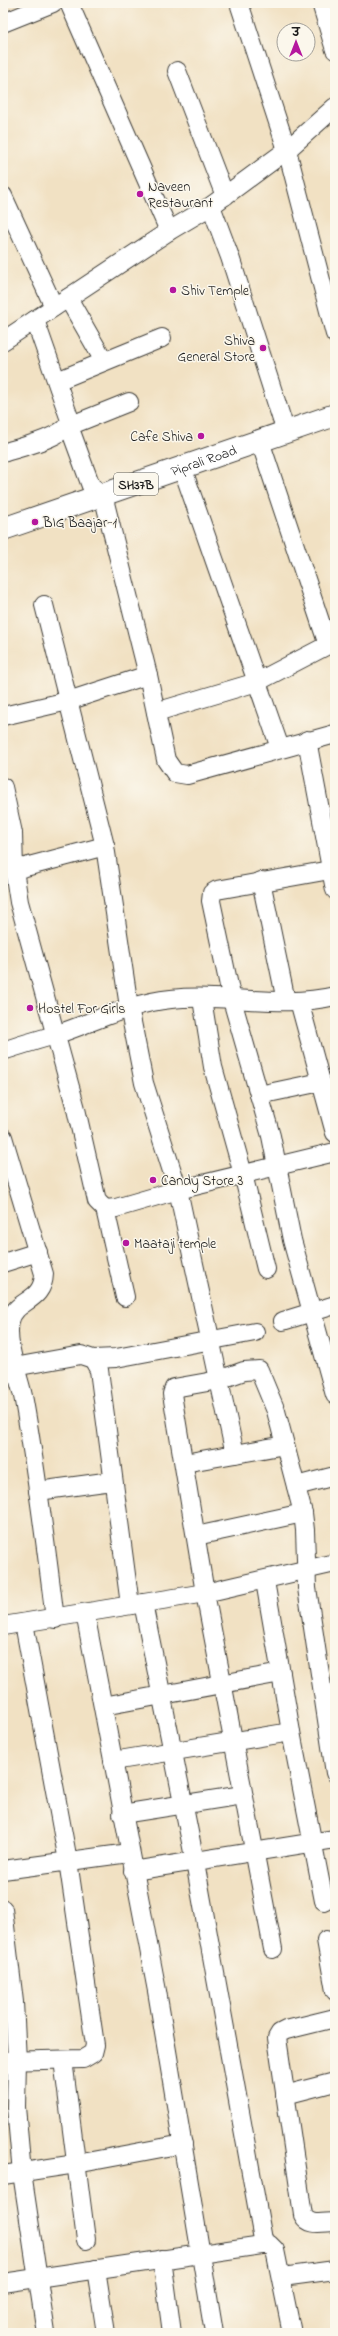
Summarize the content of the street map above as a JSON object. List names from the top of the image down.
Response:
{
  "streets": {
    "main road": ["Piprali Road", "SH37B"]
  },
  "places": [
    "Naveen Restaurant",
    "Shiv Temple",
    "Shiva General Store",
    "Cafe Shiva",
    "BIG Baajar-1",
    "Hostel For Girls",
    "Candy Store 3",
    "Maataji temple"
  ],
  "north": "top"
}
